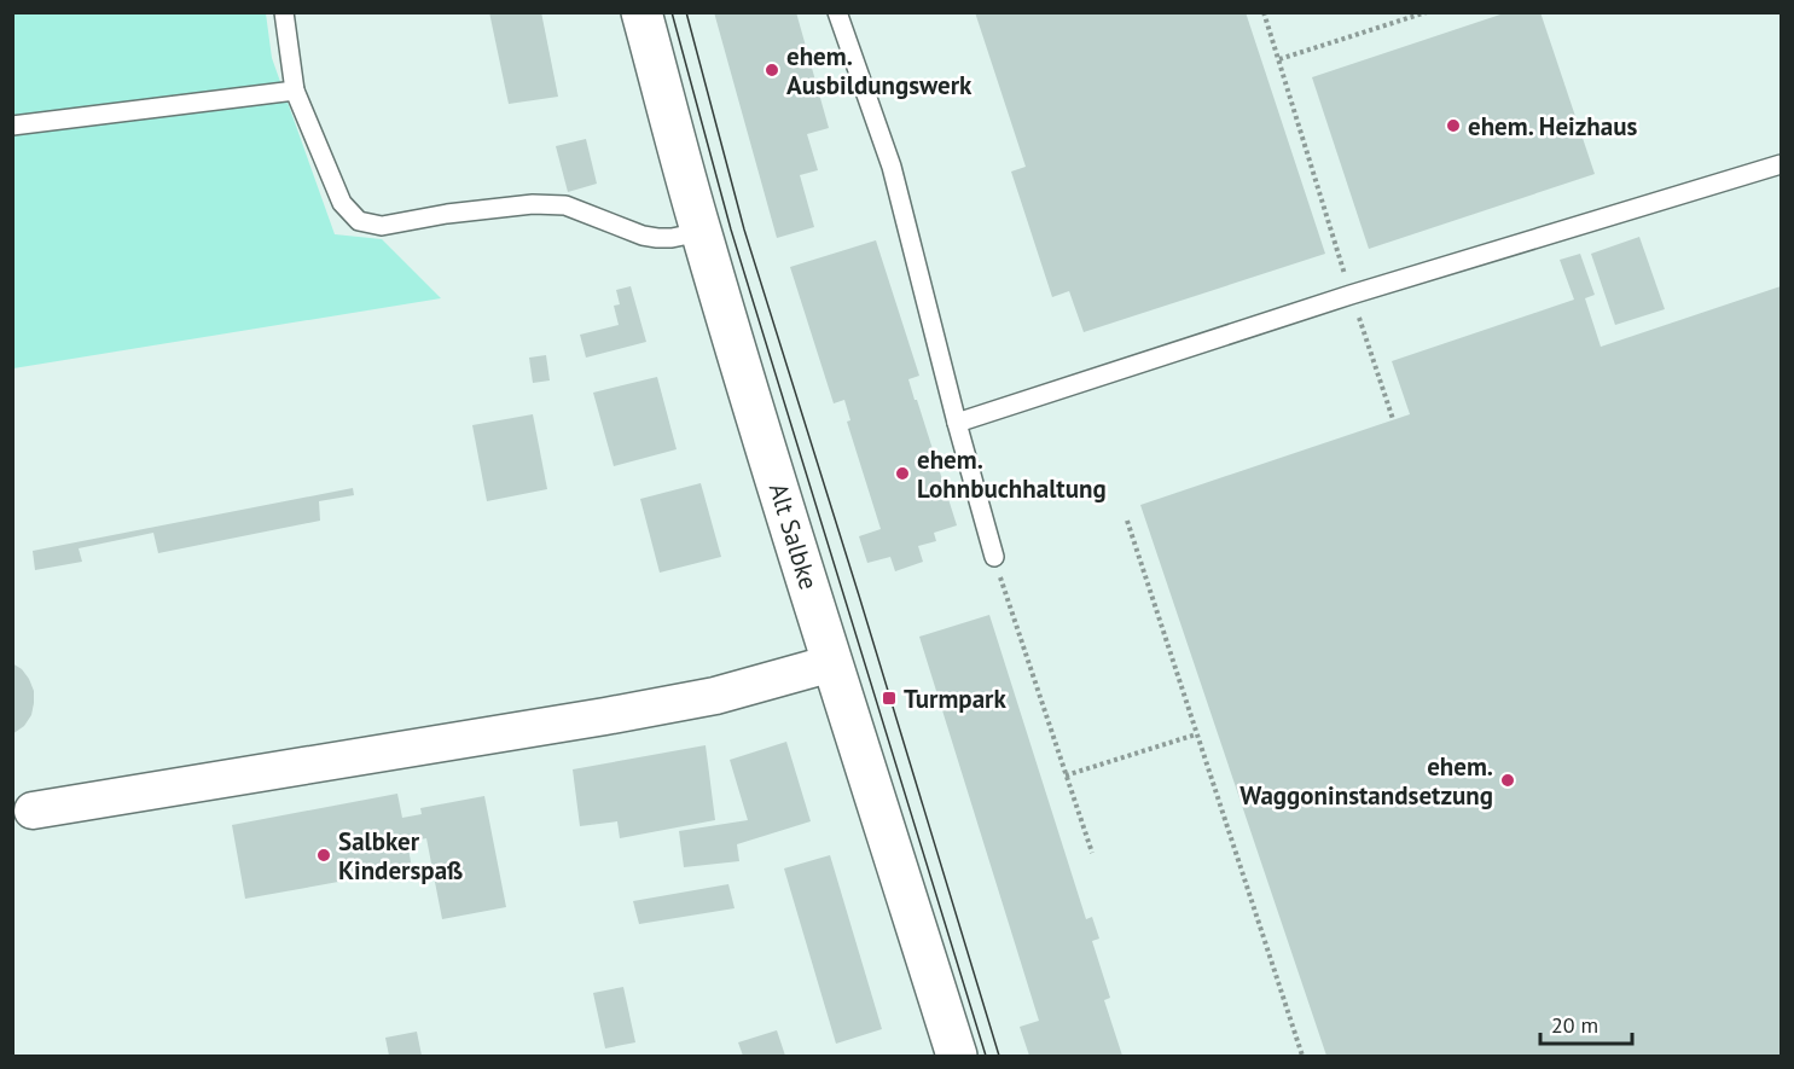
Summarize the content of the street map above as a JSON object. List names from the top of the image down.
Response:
{
  "streets": {
    "main road": ["Alt Salbke"]
  },
  "places": {
    "other": [
      "ehem. Ausbildungswerk",
      "ehem. Heizhaus",
      "ehem. Lohnbuchhaltung",
      "ehem. Waggoninstandsetzung",
      "Salbker Kinderspaß"
    ],
    "transit": ["Turmpark"]
  },
  "scale_bar": "20 m"
}
